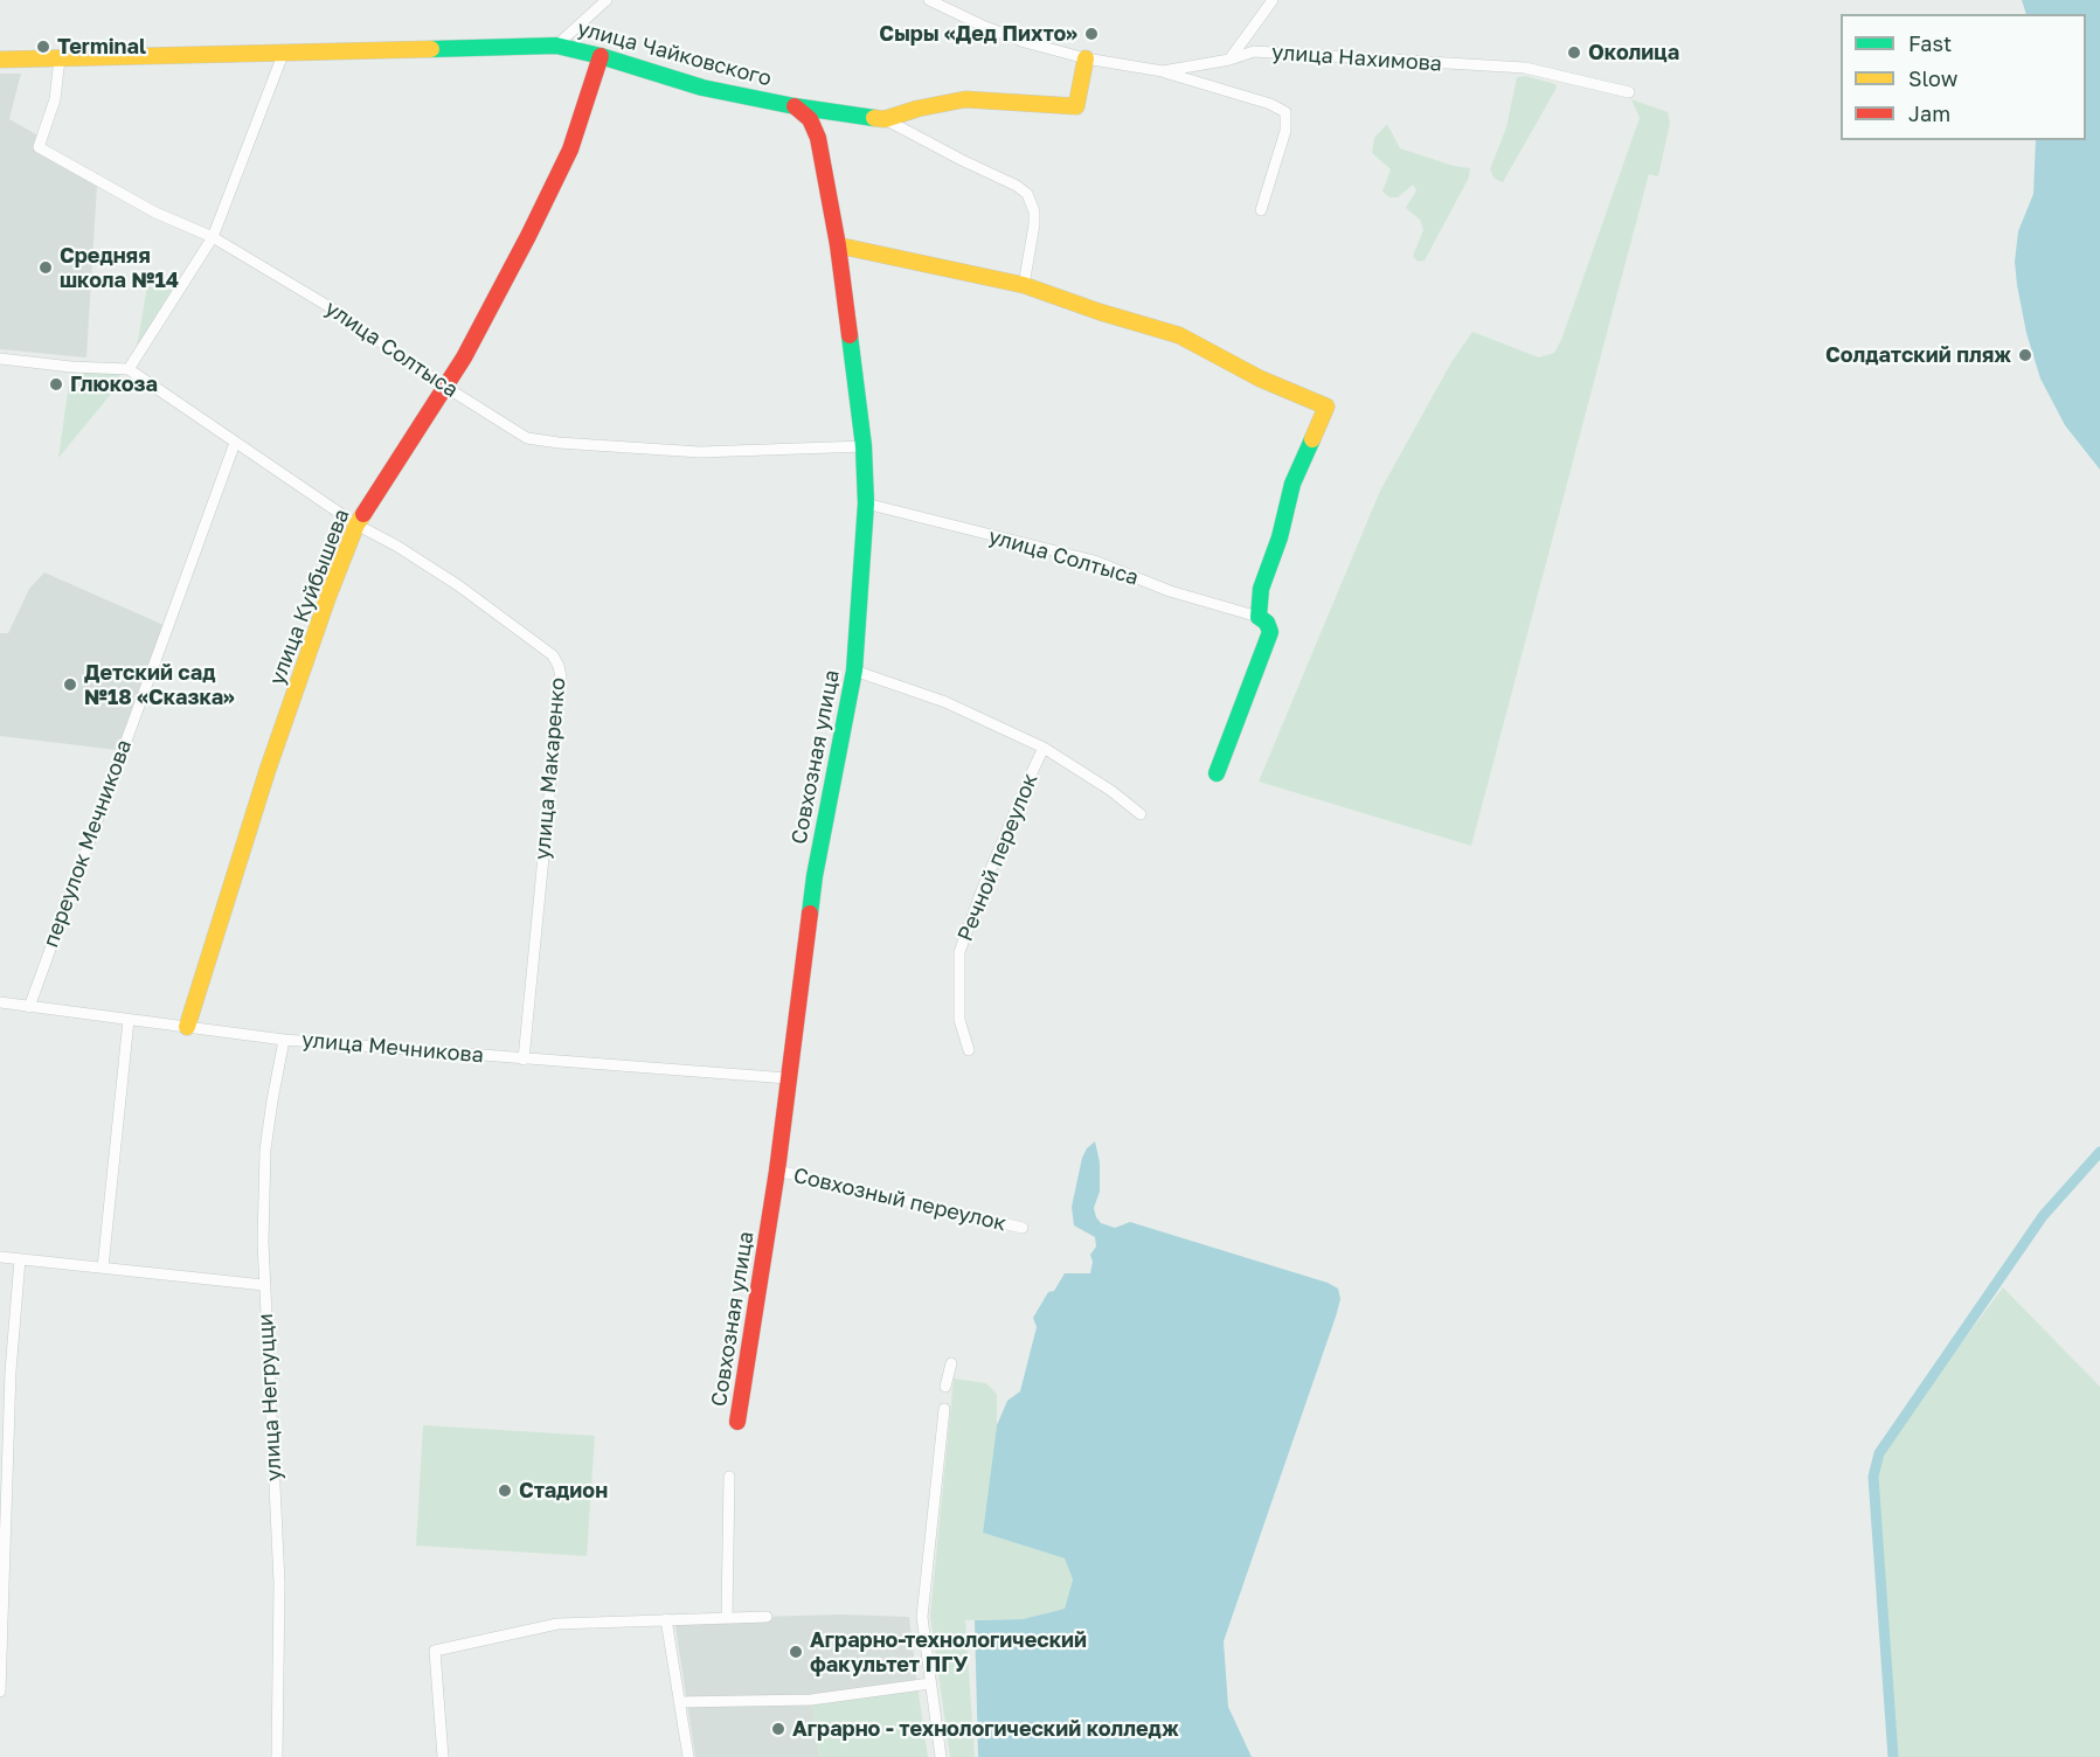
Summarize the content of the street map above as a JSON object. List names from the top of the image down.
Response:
{
  "streets": {
    "street": [
      "улица Чайковского",
      "улица Нахимова",
      "улица Солтыса",
      "улица Куйбышева",
      "Совхозная улица",
      "улица Макаренко",
      "переулок Мечникова",
      "Речной переулок",
      "улица Мечникова",
      "Совхозный переулок",
      "улица Негруцци"
    ]
  },
  "crossings": [
    ["улица Чайковского", "улица Нахимова"],
    ["улица Чайковского", "улица Солтыса"],
    ["улица Чайковского", "улица Куйбышева"],
    ["улица Чайковского", "Совхозная улица"],
    ["улица Солтыса", "улица Куйбышева"],
    ["улица Солтыса", "Совхозная улица"],
    ["улица Куйбышева", "улица Макаренко"],
    ["улица Куйбышева", "улица Мечникова"],
    ["Совхозная улица", "Речной переулок"],
    ["Совхозная улица", "улица Мечникова"],
    ["Совхозная улица", "Совхозный переулок"],
    ["улица Макаренко", "переулок Мечникова"],
    ["улица Макаренко", "улица Мечникова"],
    ["переулок Мечникова", "улица Мечникова"],
    ["улица Мечникова", "улица Негруцци"]
  ],
  "places": [
    "Сыры «Дед Пихто»",
    "Terminal",
    "Околица",
    "Средняя школа №14",
    "Солдатский пляж",
    "Глюкоза",
    "Детский сад №18 «Сказка»",
    "Стадион",
    "Аграрно-технологический факультет ПГУ",
    "Аграрно - технологический колледж"
  ],
  "legend": ["Fast", "Slow", "Jam"]
}
